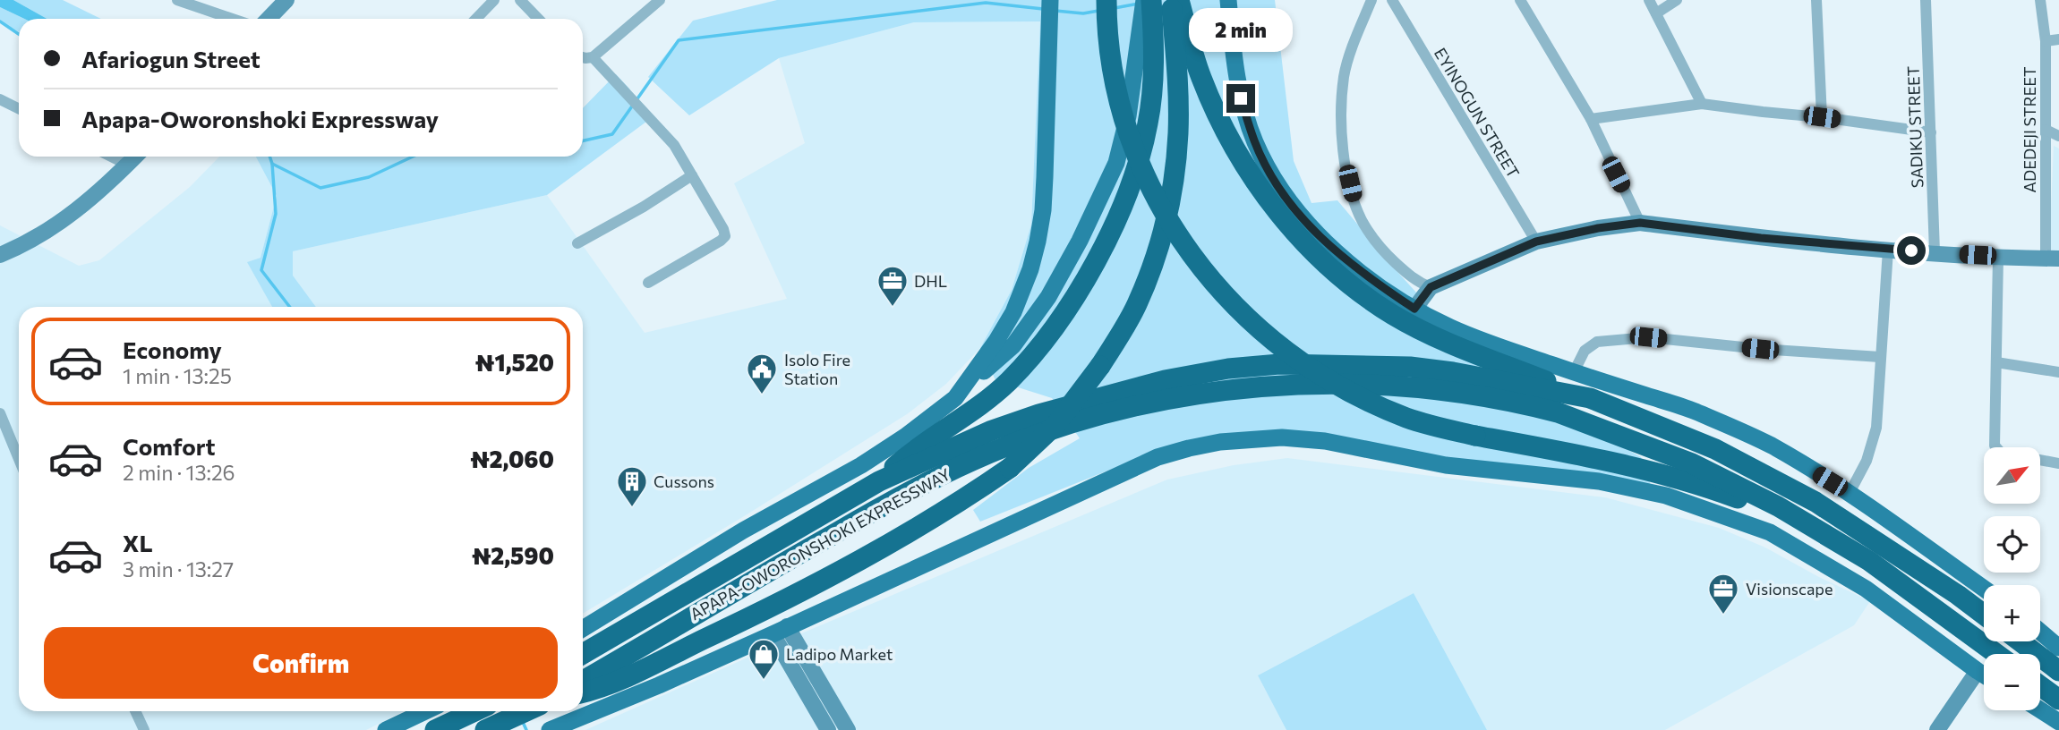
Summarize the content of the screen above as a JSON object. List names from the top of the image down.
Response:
{
  "streets": {
    "highway": ["APAPA-OWORONSHOKI EXPRESSWAY"],
    "street": ["EYINOGUN STREET", "SADIKU STREET", "ADEDEJI STREET"]
  },
  "places": {
    "office": ["DHL", "Visionscape"],
    "public building": ["Isolo Fire Station"],
    "building": ["Cussons"],
    "shop": ["Ladipo Market"]
  },
  "north": "top right",
  "page": {
    "bubble": "2 min",
    "banner": ["Afariogun Street", "Apapa-Oworonshoki Expressway"],
    "list": [
      {
        "name": "Economy",
        "note": "1 min · 13:25",
        "value": "₦1,520"
      },
      {
        "name": "Comfort",
        "note": "2 min · 13:26",
        "value": "₦2,060"
      },
      {
        "name": "XL",
        "note": "3 min · 13:27",
        "value": "₦2,590"
      }
    ],
    "map_buttons": ["+", "−"],
    "buttons": "Confirm"
  }
}
